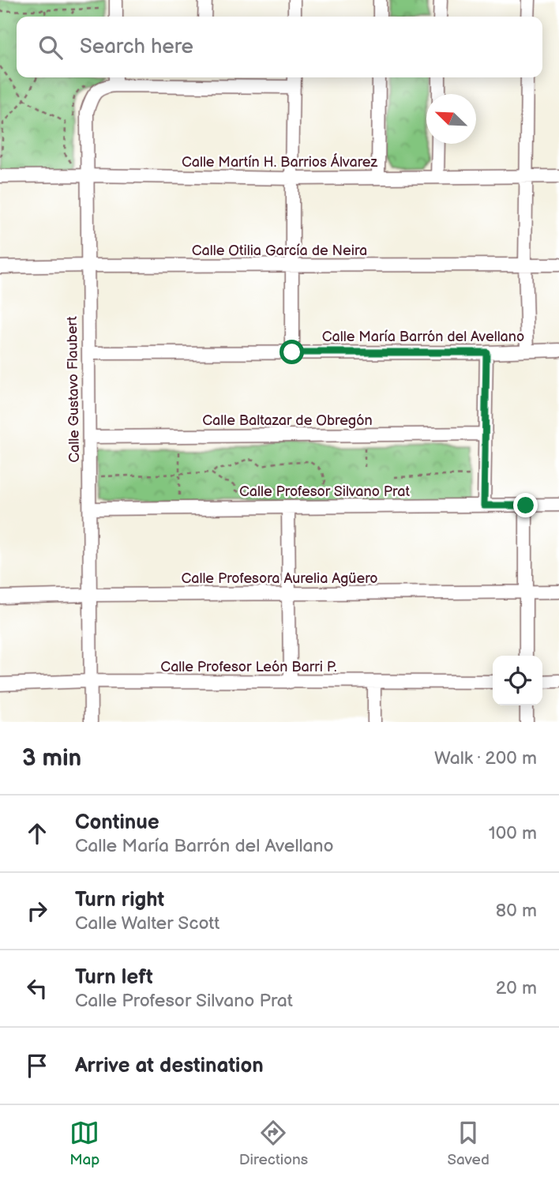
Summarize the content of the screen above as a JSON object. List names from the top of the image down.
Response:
{
  "streets": {
    "street": [
      "Calle Martín H. Barrios Álvarez",
      "Calle Otilia García de Neira",
      "Calle María Barrón del Avellano",
      "Calle Gustavo Flaubert",
      "Calle Baltazar de Obregón",
      "Calle Profesor Silvano Prat",
      "Calle Profesora Aurelia Agüero",
      "Calle Profesor León Barri P."
    ]
  },
  "crossings": [
    ["Calle Martín H. Barrios Álvarez", "Calle Gustavo Flaubert"],
    ["Calle Otilia García de Neira", "Calle Gustavo Flaubert"],
    ["Calle María Barrón del Avellano", "Calle Gustavo Flaubert"],
    ["Calle Gustavo Flaubert", "Calle Baltazar de Obregón"],
    ["Calle Gustavo Flaubert", "Calle Profesor Silvano Prat"],
    ["Calle Gustavo Flaubert", "Calle Profesora Aurelia Agüero"],
    ["Calle Gustavo Flaubert", "Calle Profesor León Barri P."]
  ],
  "north": "top left",
  "page": {
    "search": "Search here",
    "heading": ["3 min", "Walk · 200 m"],
    "list": [
      ["Continue", "Calle María Barrón del Avellano", "100 m"],
      ["Turn right", "Calle Walter Scott", "80 m"],
      ["Turn left", "Calle Profesor Silvano Prat", "20 m"],
      "Arrive at destination"
    ],
    "nav": ["Map", "Directions", "Saved"]
  }
}
